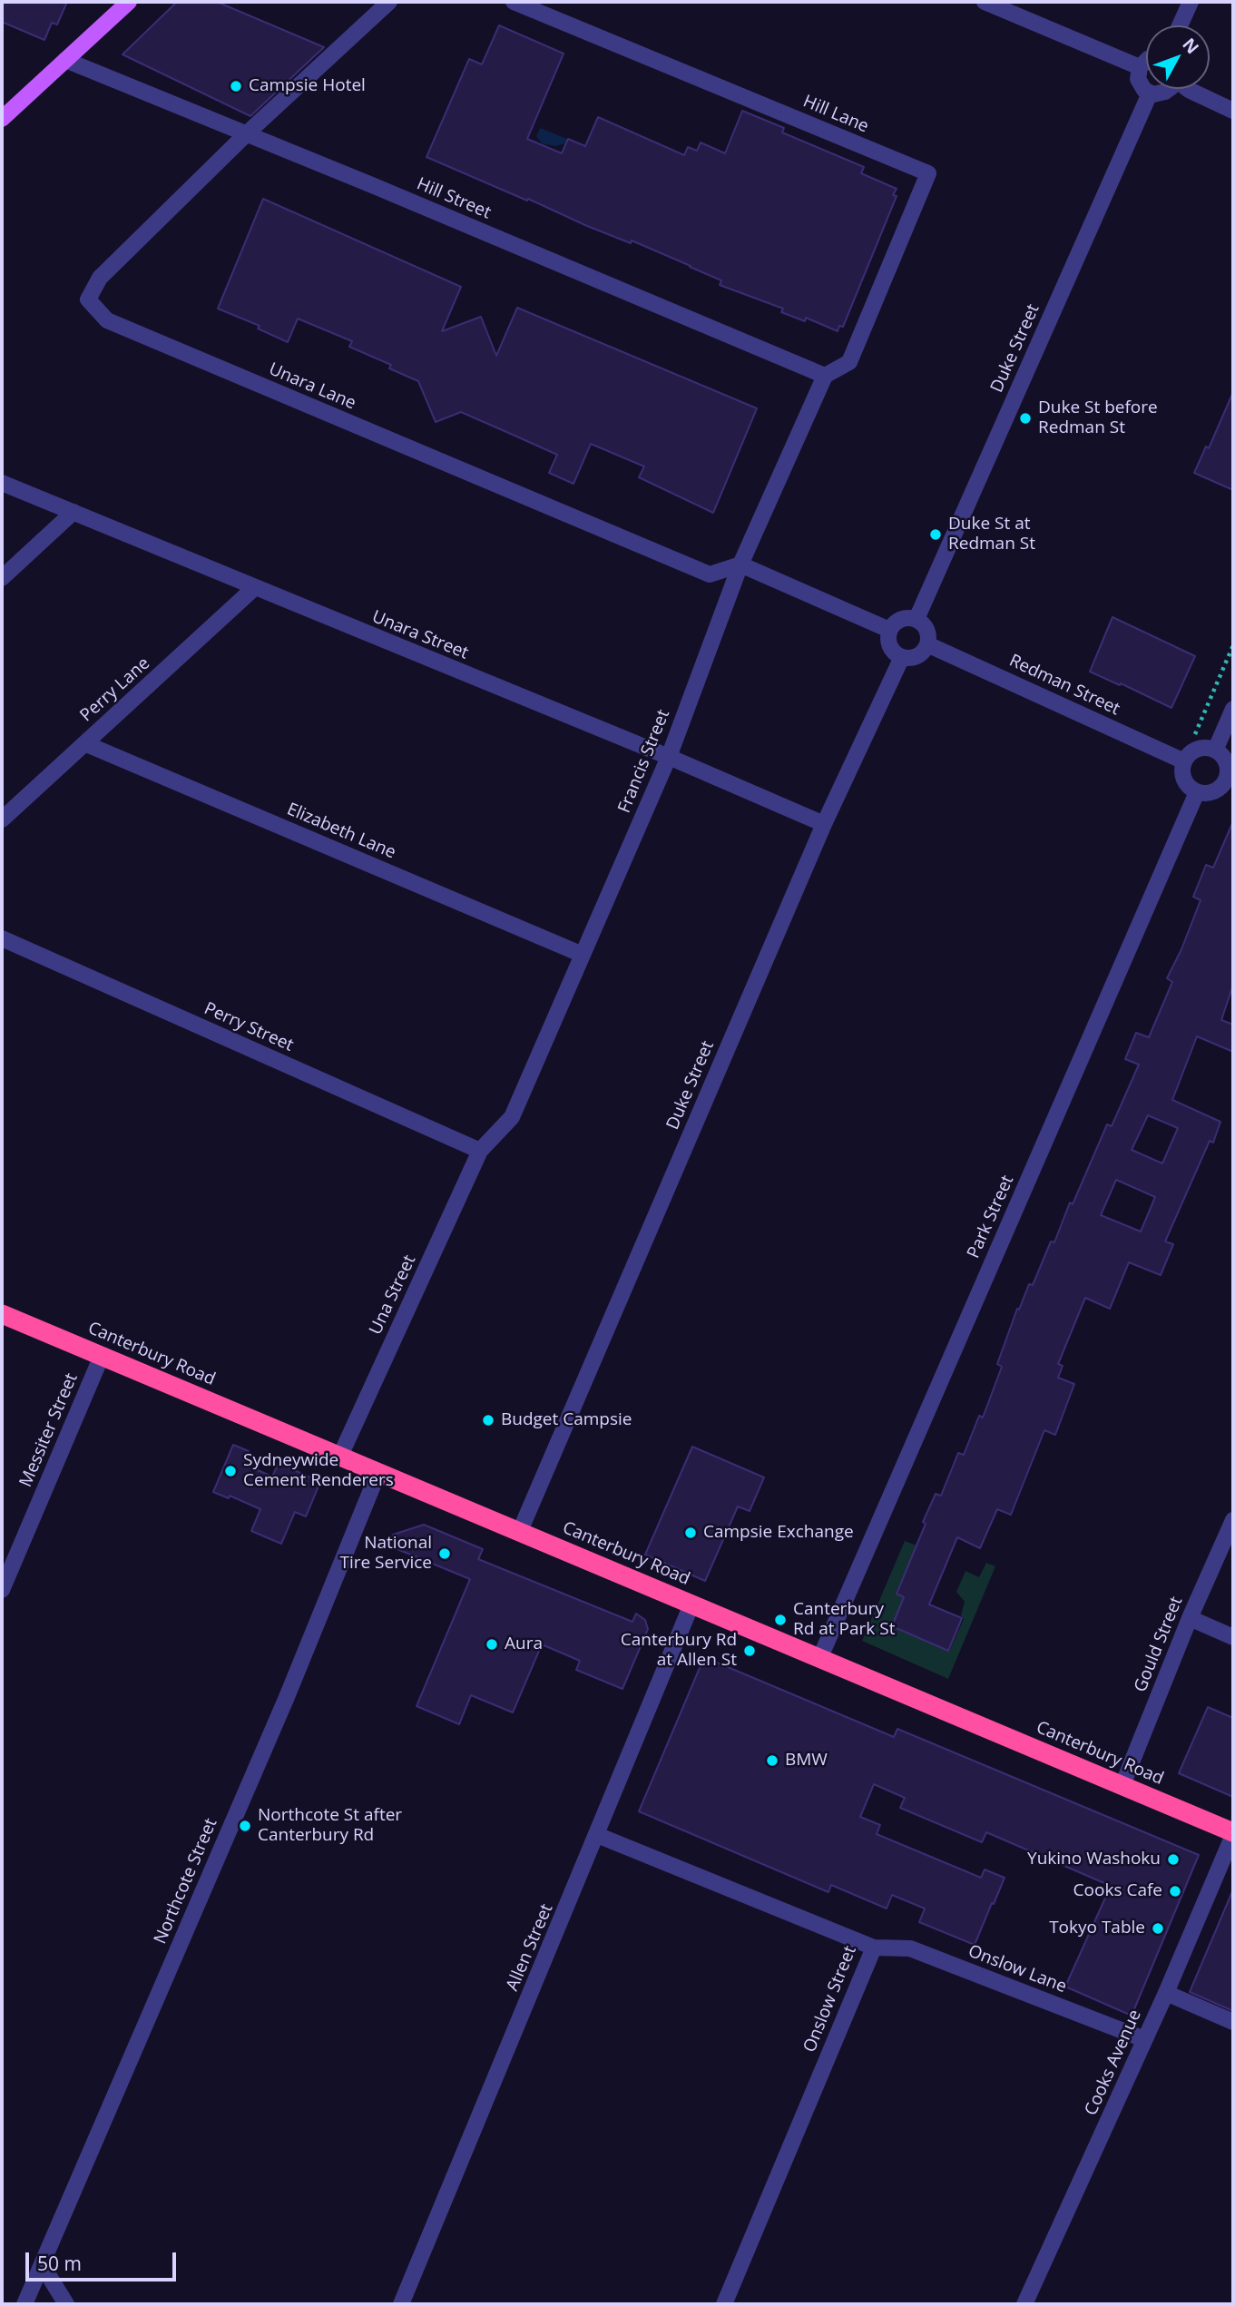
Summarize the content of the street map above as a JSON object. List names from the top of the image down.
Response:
{
  "streets": {
    "highway": ["Canterbury Road"],
    "street": [
      "Hill Lane",
      "Hill Street",
      "Duke Street",
      "Unara Lane",
      "Unara Street",
      "Redman Street",
      "Perry Lane",
      "Francis Street",
      "Elizabeth Lane",
      "Perry Street",
      "Park Street",
      "Una Street",
      "Messiter Street",
      "Gould Street",
      "Northcote Street",
      "Allen Street",
      "Onslow Lane",
      "Onslow Street",
      "Cooks Avenue"
    ]
  },
  "crossings": [
    ["Hill Lane", "Hill Street"],
    ["Hill Lane", "Francis Street"],
    ["Hill Street", "Unara Lane"],
    ["Hill Street", "Francis Street"],
    ["Duke Street", "Unara Street"],
    ["Duke Street", "Redman Street"],
    ["Duke Street", "Canterbury Road"],
    ["Unara Lane", "Francis Street"],
    ["Unara Street", "Perry Lane"],
    ["Unara Street", "Francis Street"],
    ["Redman Street", "Park Street"],
    ["Perry Lane", "Elizabeth Lane"],
    ["Francis Street", "Elizabeth Lane"],
    ["Francis Street", "Perry Street"],
    ["Francis Street", "Una Street"],
    ["Perry Street", "Una Street"],
    ["Park Street", "Canterbury Road"],
    ["Una Street", "Canterbury Road"],
    ["Canterbury Road", "Messiter Street"],
    ["Canterbury Road", "Gould Street"],
    ["Canterbury Road", "Northcote Street"],
    ["Canterbury Road", "Allen Street"],
    ["Canterbury Road", "Cooks Avenue"],
    ["Allen Street", "Onslow Street"],
    ["Onslow Lane", "Onslow Street"],
    ["Onslow Lane", "Cooks Avenue"]
  ],
  "places": [
    "Campsie Hotel",
    "Duke St before Redman St",
    "Duke St at Redman St",
    "Budget Campsie",
    "Sydneywide Cement Renderers",
    "Campsie Exchange",
    "National Tire Service",
    "Canterbury Rd at Park St",
    "Aura",
    "Canterbury Rd at Allen St",
    "BMW",
    "Northcote St after Canterbury Rd",
    "Yukino Washoku",
    "Cooks Cafe",
    "Tokyo Table"
  ],
  "scale_bar": "50 m",
  "north": "top right"
}
